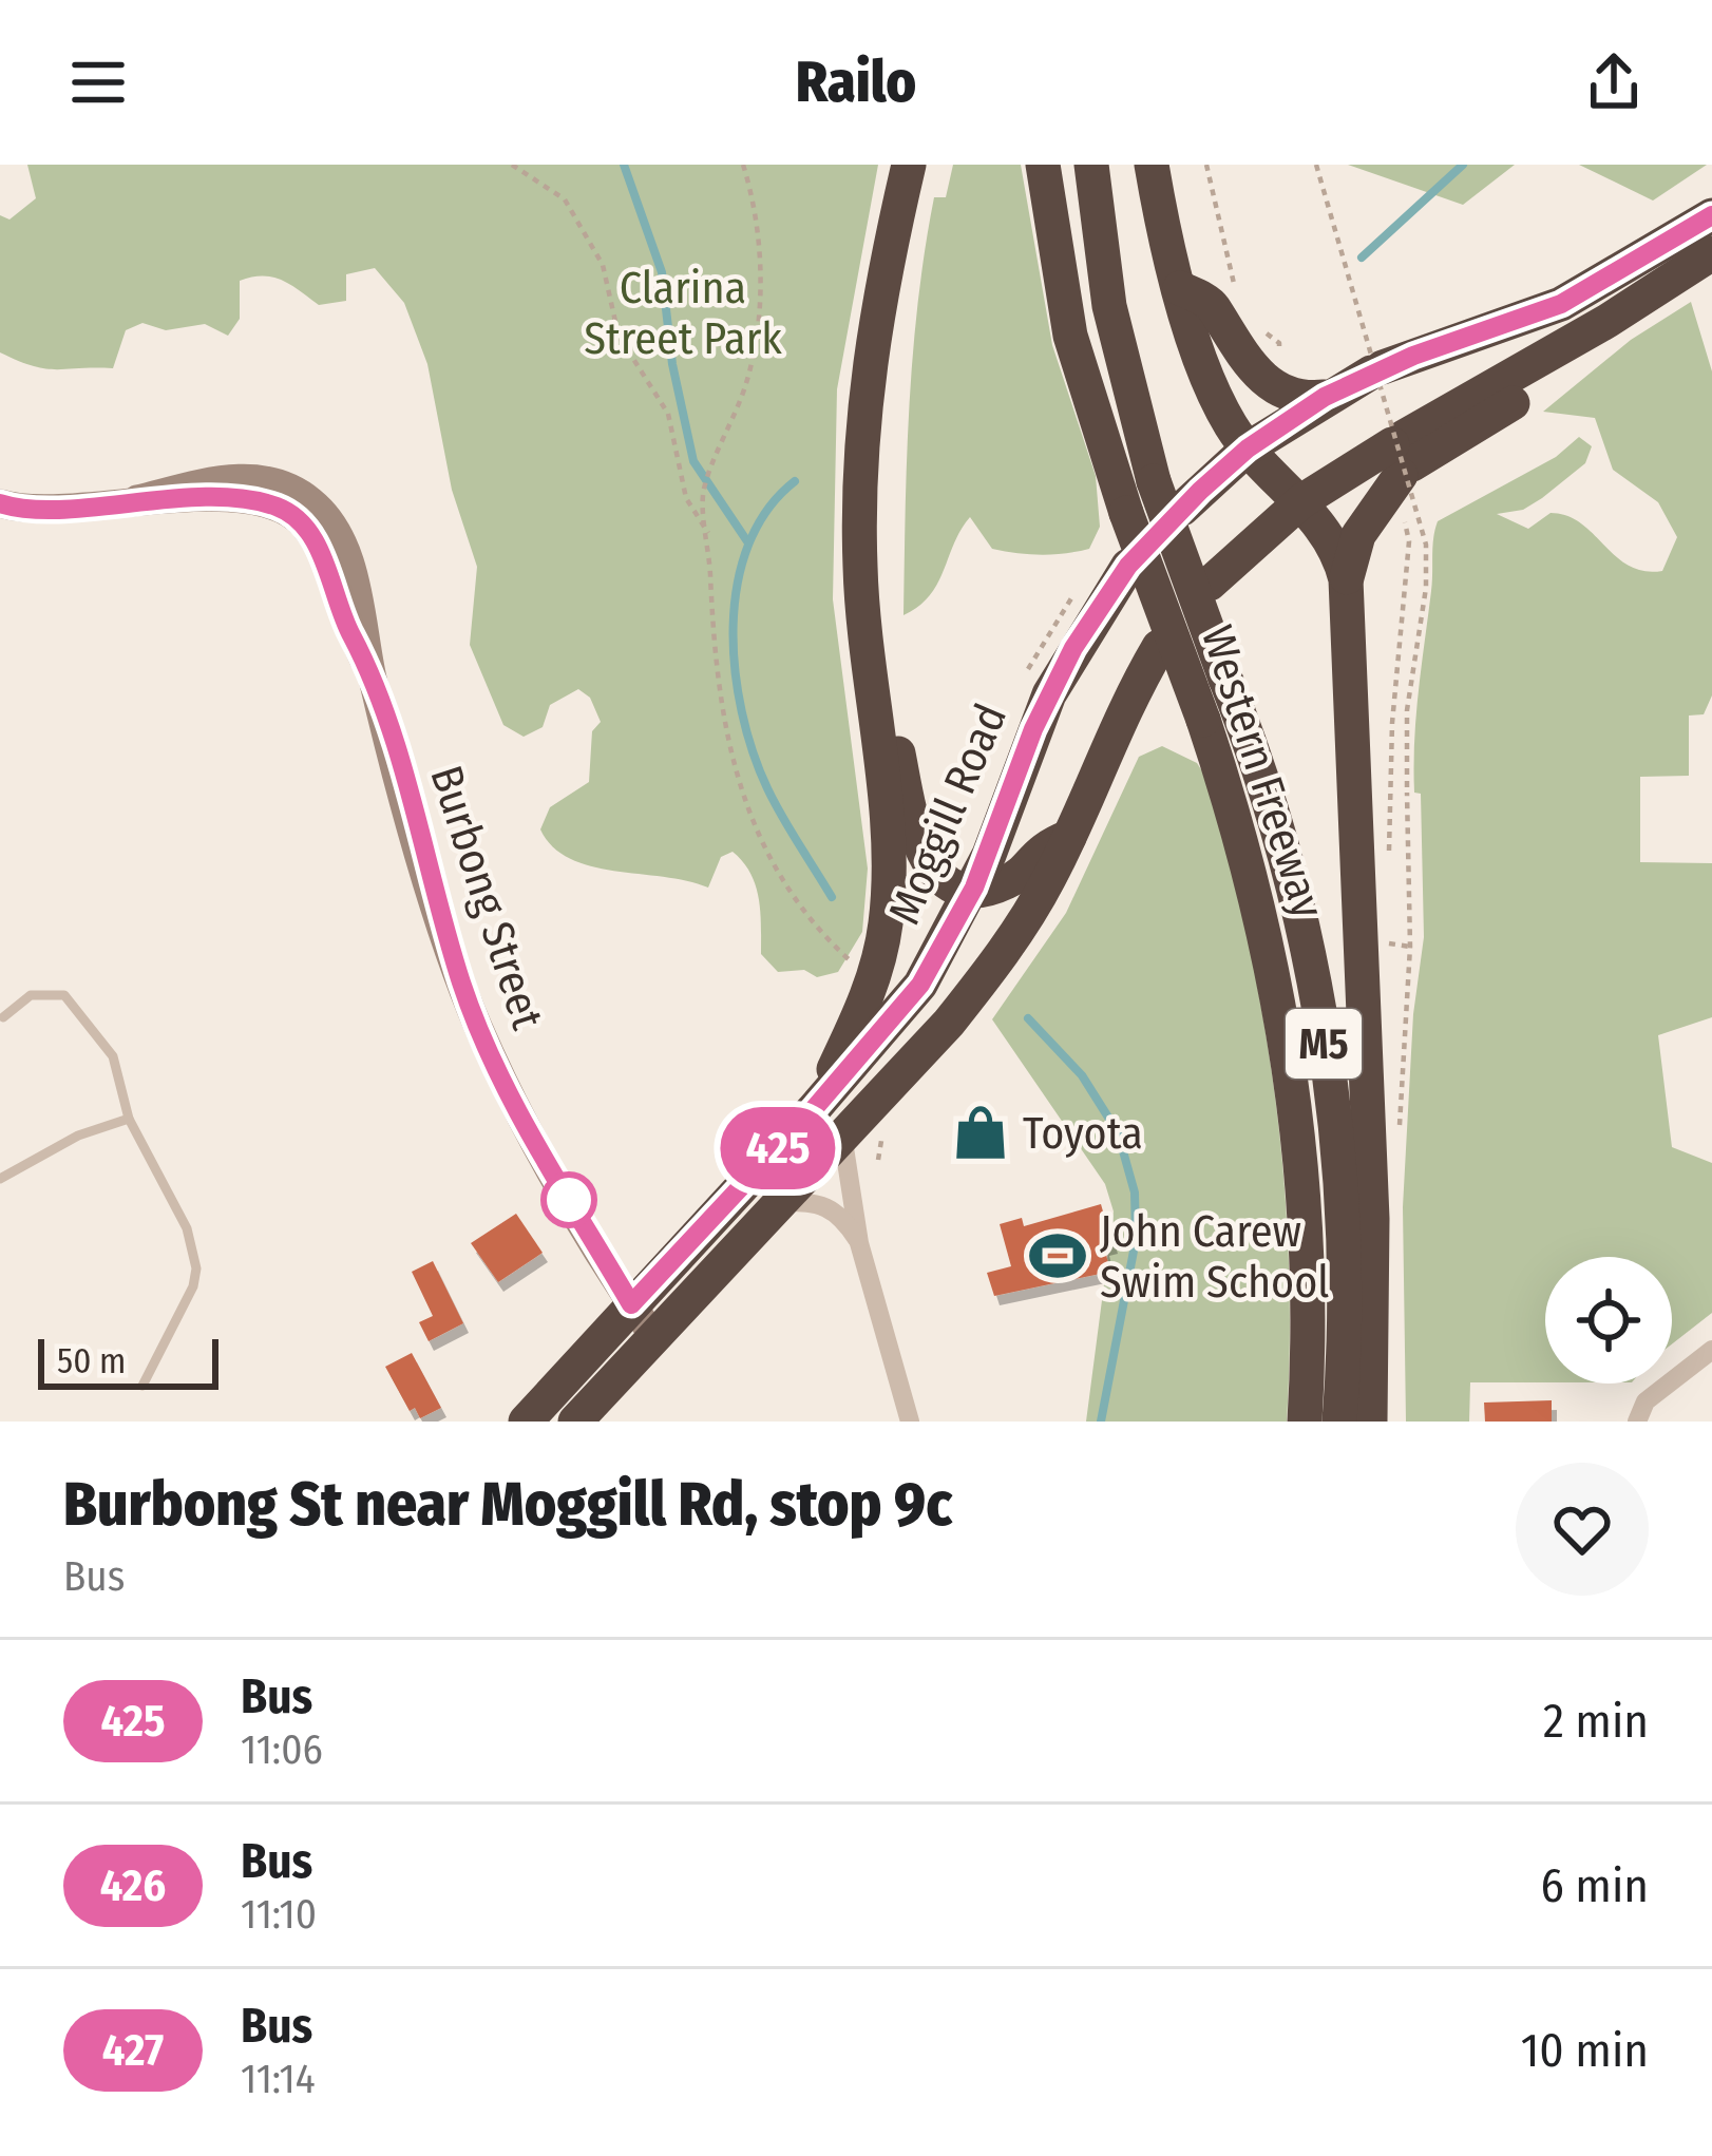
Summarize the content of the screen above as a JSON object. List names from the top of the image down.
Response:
{
  "streets": {
    "highway": ["Western Freeway", "Moggill Road", "M5"],
    "street": ["Burbong Street"]
  },
  "crossings": [
    ["Moggill Road", "Burbong Street"]
  ],
  "parks": ["Clarina Street Park"],
  "places": {
    "shop": ["Toyota"],
    "sports": ["John Carew Swim School"]
  },
  "lines": ["bus line 425"],
  "scale_bar": "50 m",
  "page": {
    "header": "Railo",
    "on_map": "425",
    "scale": "50 m",
    "heading": ["Burbong St near Moggill Rd, stop 9c", "Bus"],
    "list": [
      {
        "mark": "425",
        "name": "Bus",
        "note": "11:06",
        "value": "2 min"
      },
      {
        "mark": "426",
        "name": "Bus",
        "note": "11:10",
        "value": "6 min"
      },
      {
        "mark": "427",
        "name": "Bus",
        "note": "11:14",
        "value": "10 min"
      }
    ]
  }
}
